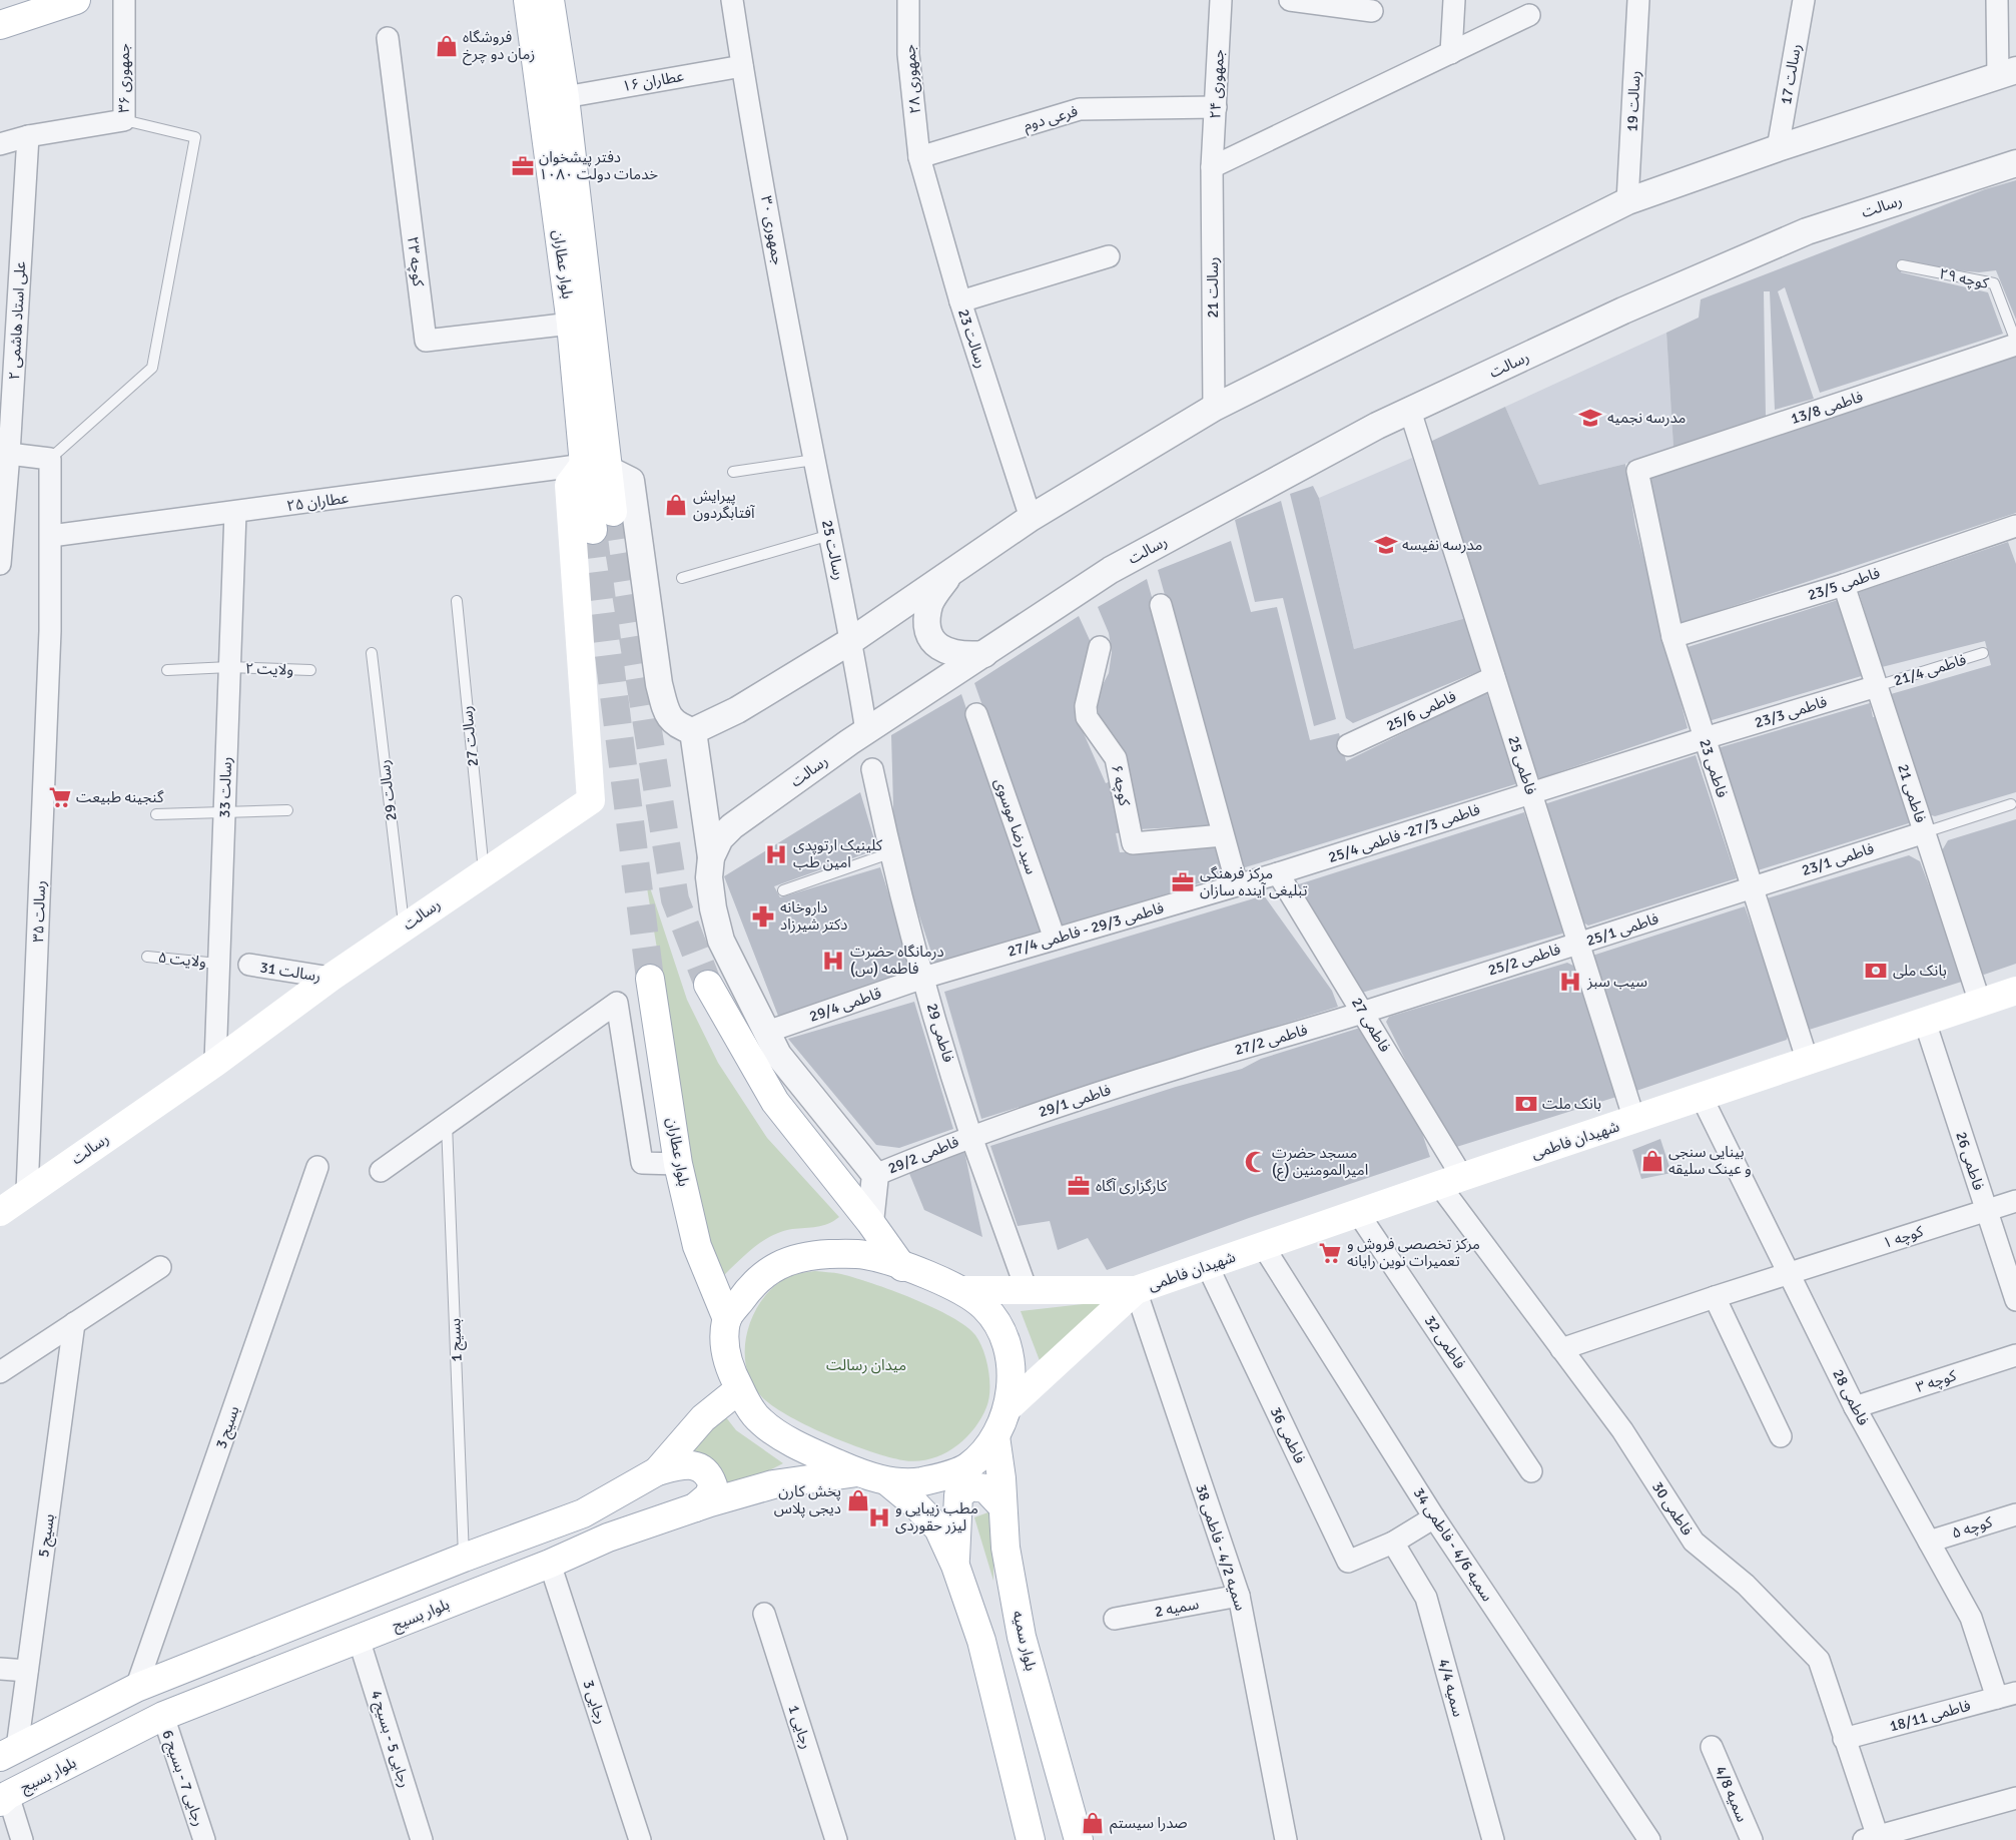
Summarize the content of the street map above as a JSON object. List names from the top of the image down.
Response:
{
  "streets": {
    "main road": [
      "رسالت",
      "بلوار عطاران",
      "شهیدان فاطمی",
      "بلوار بسیج",
      "بلوار سمیه"
    ],
    "street": [
      "رسالت 17",
      "جمهوری ۳۶",
      "جمهوری ۲۸",
      "عطاران ۱۶",
      "جمهوری ۲۴",
      "رسالت 19",
      "فرعی دوم",
      "جمهوری ۳۰",
      "کوچه ۲۳",
      "رسالت 21",
      "علی استاد هاشمی ۲",
      "رسالت 23",
      "فاطمی 13/8",
      "عطاران ۲۵",
      "رسالت 25",
      "فاطمی 23/5",
      "فاطمی 25/6",
      "فاطمی 23/3",
      "فاطمی 25",
      "فاطمی 23",
      "کوچه ۶",
      "رسالت 33",
      "فاطمی 21",
      "سید رضا موسوی",
      "فاطمی 27/3- فاطمی 25/4",
      "فاطمی 23/1",
      "رسالت ۳۵",
      "فاطمی 29/3 - فاطمی 27/4",
      "فاطمی 25/1",
      "فاطمی 25/2",
      "رسالت 31",
      "قاطمی 29/4",
      "فاطمی 27",
      "فاطمی 29",
      "فاطمی 27/2",
      "فاطمی 29/1",
      "فاطمی 29/2",
      "فاطمی 26",
      "کوچه ۱",
      "فاطمی 32",
      "کوچه ۳",
      "فاطمی 28",
      "بسیج 3",
      "فاطمی 36",
      "فاطمی 30",
      "کوچه ۵",
      "بسیج 5",
      "سمیه 4/6 - فاطمی 34",
      "سمیه 4/2 - فاطمی 38",
      "سمیه 2",
      "سمیه 4/4",
      "رجایی 3",
      "فاطمی 18/11",
      "رجایی 1",
      "رجایی 5 - بسیج 4",
      "رجایی 7 - بسیج 6",
      "سمیه 4/8"
    ],
    "lane": [
      "کوچه ۲۹",
      "ولایت ۲",
      "فاطمی 21/4",
      "رسالت 27",
      "رسالت 29",
      "ولایت ۵",
      "بسیج 1"
    ]
  },
  "crossings": [
    ["جمهوری ۳۶", "علی استاد هاشمی ۲"],
    ["جمهوری ۲۸", "فرعی دوم"],
    ["جمهوری ۲۸", "رسالت 23"],
    ["عطاران ۱۶", "جمهوری ۳۰"],
    ["عطاران ۱۶", "بلوار عطاران"],
    ["جمهوری ۲۴", "فرعی دوم"],
    ["جمهوری ۲۴", "رسالت 21"],
    ["فرعی دوم", "رسالت 23"],
    ["رسالت", "بلوار عطاران"],
    ["رسالت", "عطاران ۲۵"],
    ["رسالت", "رسالت 25"],
    ["رسالت", "رسالت 27"],
    ["رسالت", "فاطمی 25"],
    ["رسالت", "رسالت 33"],
    ["رسالت", "رسالت 29"],
    ["رسالت", "رسالت ۳۵"],
    ["رسالت", "رسالت 31"],
    ["رسالت", "قاطمی 29/4"],
    ["رسالت", "فاطمی 29/2"],
    ["جمهوری ۳۰", "رسالت 25"],
    ["کوچه ۲۳", "بلوار عطاران"],
    ["بلوار عطاران", "عطاران ۲۵"],
    ["کوچه ۲۹", "فاطمی 13/8"],
    ["فاطمی 13/8", "فاطمی 23"],
    ["عطاران ۲۵", "رسالت 33"],
    ["عطاران ۲۵", "رسالت ۳۵"],
    ["فاطمی 23/5", "فاطمی 23"],
    ["فاطمی 23/5", "فاطمی 21"],
    ["ولایت ۲", "رسالت 33"],
    ["فاطمی 21/4", "فاطمی 23/3"],
    ["فاطمی 21/4", "فاطمی 21"],
    ["فاطمی 25/6", "فاطمی 25"],
    ["فاطمی 23/3", "فاطمی 23"],
    ["فاطمی 23/3", "فاطمی 21"],
    ["فاطمی 23/3", "فاطمی 27/3- فاطمی 25/4"],
    ["فاطمی 25", "فاطمی 27/3- فاطمی 25/4"],
    ["فاطمی 25", "فاطمی 25/1"],
    ["فاطمی 25", "فاطمی 25/2"],
    ["فاطمی 25", "شهیدان فاطمی"],
    ["فاطمی 23", "فاطمی 23/1"],
    ["فاطمی 23", "شهیدان فاطمی"],
    ["رسالت 33", "ولایت ۵"],
    ["فاطمی 21", "فاطمی 23/1"],
    ["فاطمی 21", "شهیدان فاطمی"],
    ["سید رضا موسوی", "فاطمی 29/3 - فاطمی 27/4"],
    ["فاطمی 27/3- فاطمی 25/4", "فاطمی 29/3 - فاطمی 27/4"],
    ["فاطمی 27/3- فاطمی 25/4", "فاطمی 27"],
    ["فاطمی 23/1", "فاطمی 25/1"],
    ["فاطمی 29/3 - فاطمی 27/4", "قاطمی 29/4"],
    ["فاطمی 29/3 - فاطمی 27/4", "فاطمی 27"],
    ["فاطمی 29/3 - فاطمی 27/4", "فاطمی 29"],
    ["فاطمی 25/1", "فاطمی 25/2"],
    ["فاطمی 25/2", "فاطمی 27"],
    ["فاطمی 25/2", "فاطمی 27/2"],
    ["قاطمی 29/4", "فاطمی 29"],
    ["فاطمی 27", "فاطمی 27/2"],
    ["فاطمی 27", "شهیدان فاطمی"],
    ["فاطمی 27", "فاطمی 30"],
    ["فاطمی 29", "فاطمی 29/1"],
    ["فاطمی 29", "فاطمی 29/2"],
    ["فاطمی 27/2", "فاطمی 29/1"],
    ["فاطمی 29/1", "فاطمی 29/2"],
    ["شهیدان فاطمی", "فاطمی 26"],
    ["شهیدان فاطمی", "فاطمی 32"],
    ["شهیدان فاطمی", "فاطمی 28"],
    ["شهیدان فاطمی", "فاطمی 36"],
    ["شهیدان فاطمی", "فاطمی 30"],
    ["شهیدان فاطمی", "سمیه 4/6 - فاطمی 34"],
    ["شهیدان فاطمی", "سمیه 4/2 - فاطمی 38"],
    ["فاطمی 26", "کوچه ۱"],
    ["کوچه ۱", "فاطمی 28"],
    ["کوچه ۱", "فاطمی 30"],
    ["کوچه ۳", "فاطمی 28"],
    ["فاطمی 28", "کوچه ۵"],
    ["فاطمی 28", "فاطمی 18/11"],
    ["فاطمی 36", "سمیه 4/4"],
    ["فاطمی 30", "فاطمی 18/11"],
    ["سمیه 4/2 - فاطمی 38", "سمیه 2"],
    ["بلوار بسیج", "رجایی 3"],
    ["بلوار بسیج", "رجایی 5 - بسیج 4"],
    ["بلوار بسیج", "رجایی 7 - بسیج 6"]
  ],
  "parks": ["میدان رسالت"],
  "places": {
    "shop": [
      "فروشگاه زمان دو چرخ",
      "پیرایش آفتابگردون",
      "بینایی سنجی و عینک سلیقه",
      "پخش کارن دیجی پلاس",
      "صدرا سیستم"
    ],
    "office": ["دفتر پیشخوان خدمات دولت ۱۰۸۰", "مرکز فرهنگی تبلیغی آینده سازان", "کارگزاری آگاه"],
    "school or university": ["مدرسه نجمیه", "مدرسه نفیسه"],
    "supermarket": ["گنجینه طبیعت", "مرکز تخصصی فروش و تعمیرات نوین رایانه"],
    "hospital": [
      "کلینیک ارتوپدی امین طب",
      "درمانگاه حضرت فاطمه (س)",
      "سیب سبز",
      "مطب زیبایی و لیزر حقوردی"
    ],
    "pharmacy": ["داروخانه دکتر شیرزاد"],
    "bank": ["بانک ملی", "بانک ملت"],
    "mosque": ["مسجد حضرت امیرالمومنین (ع)"]
  }
}
